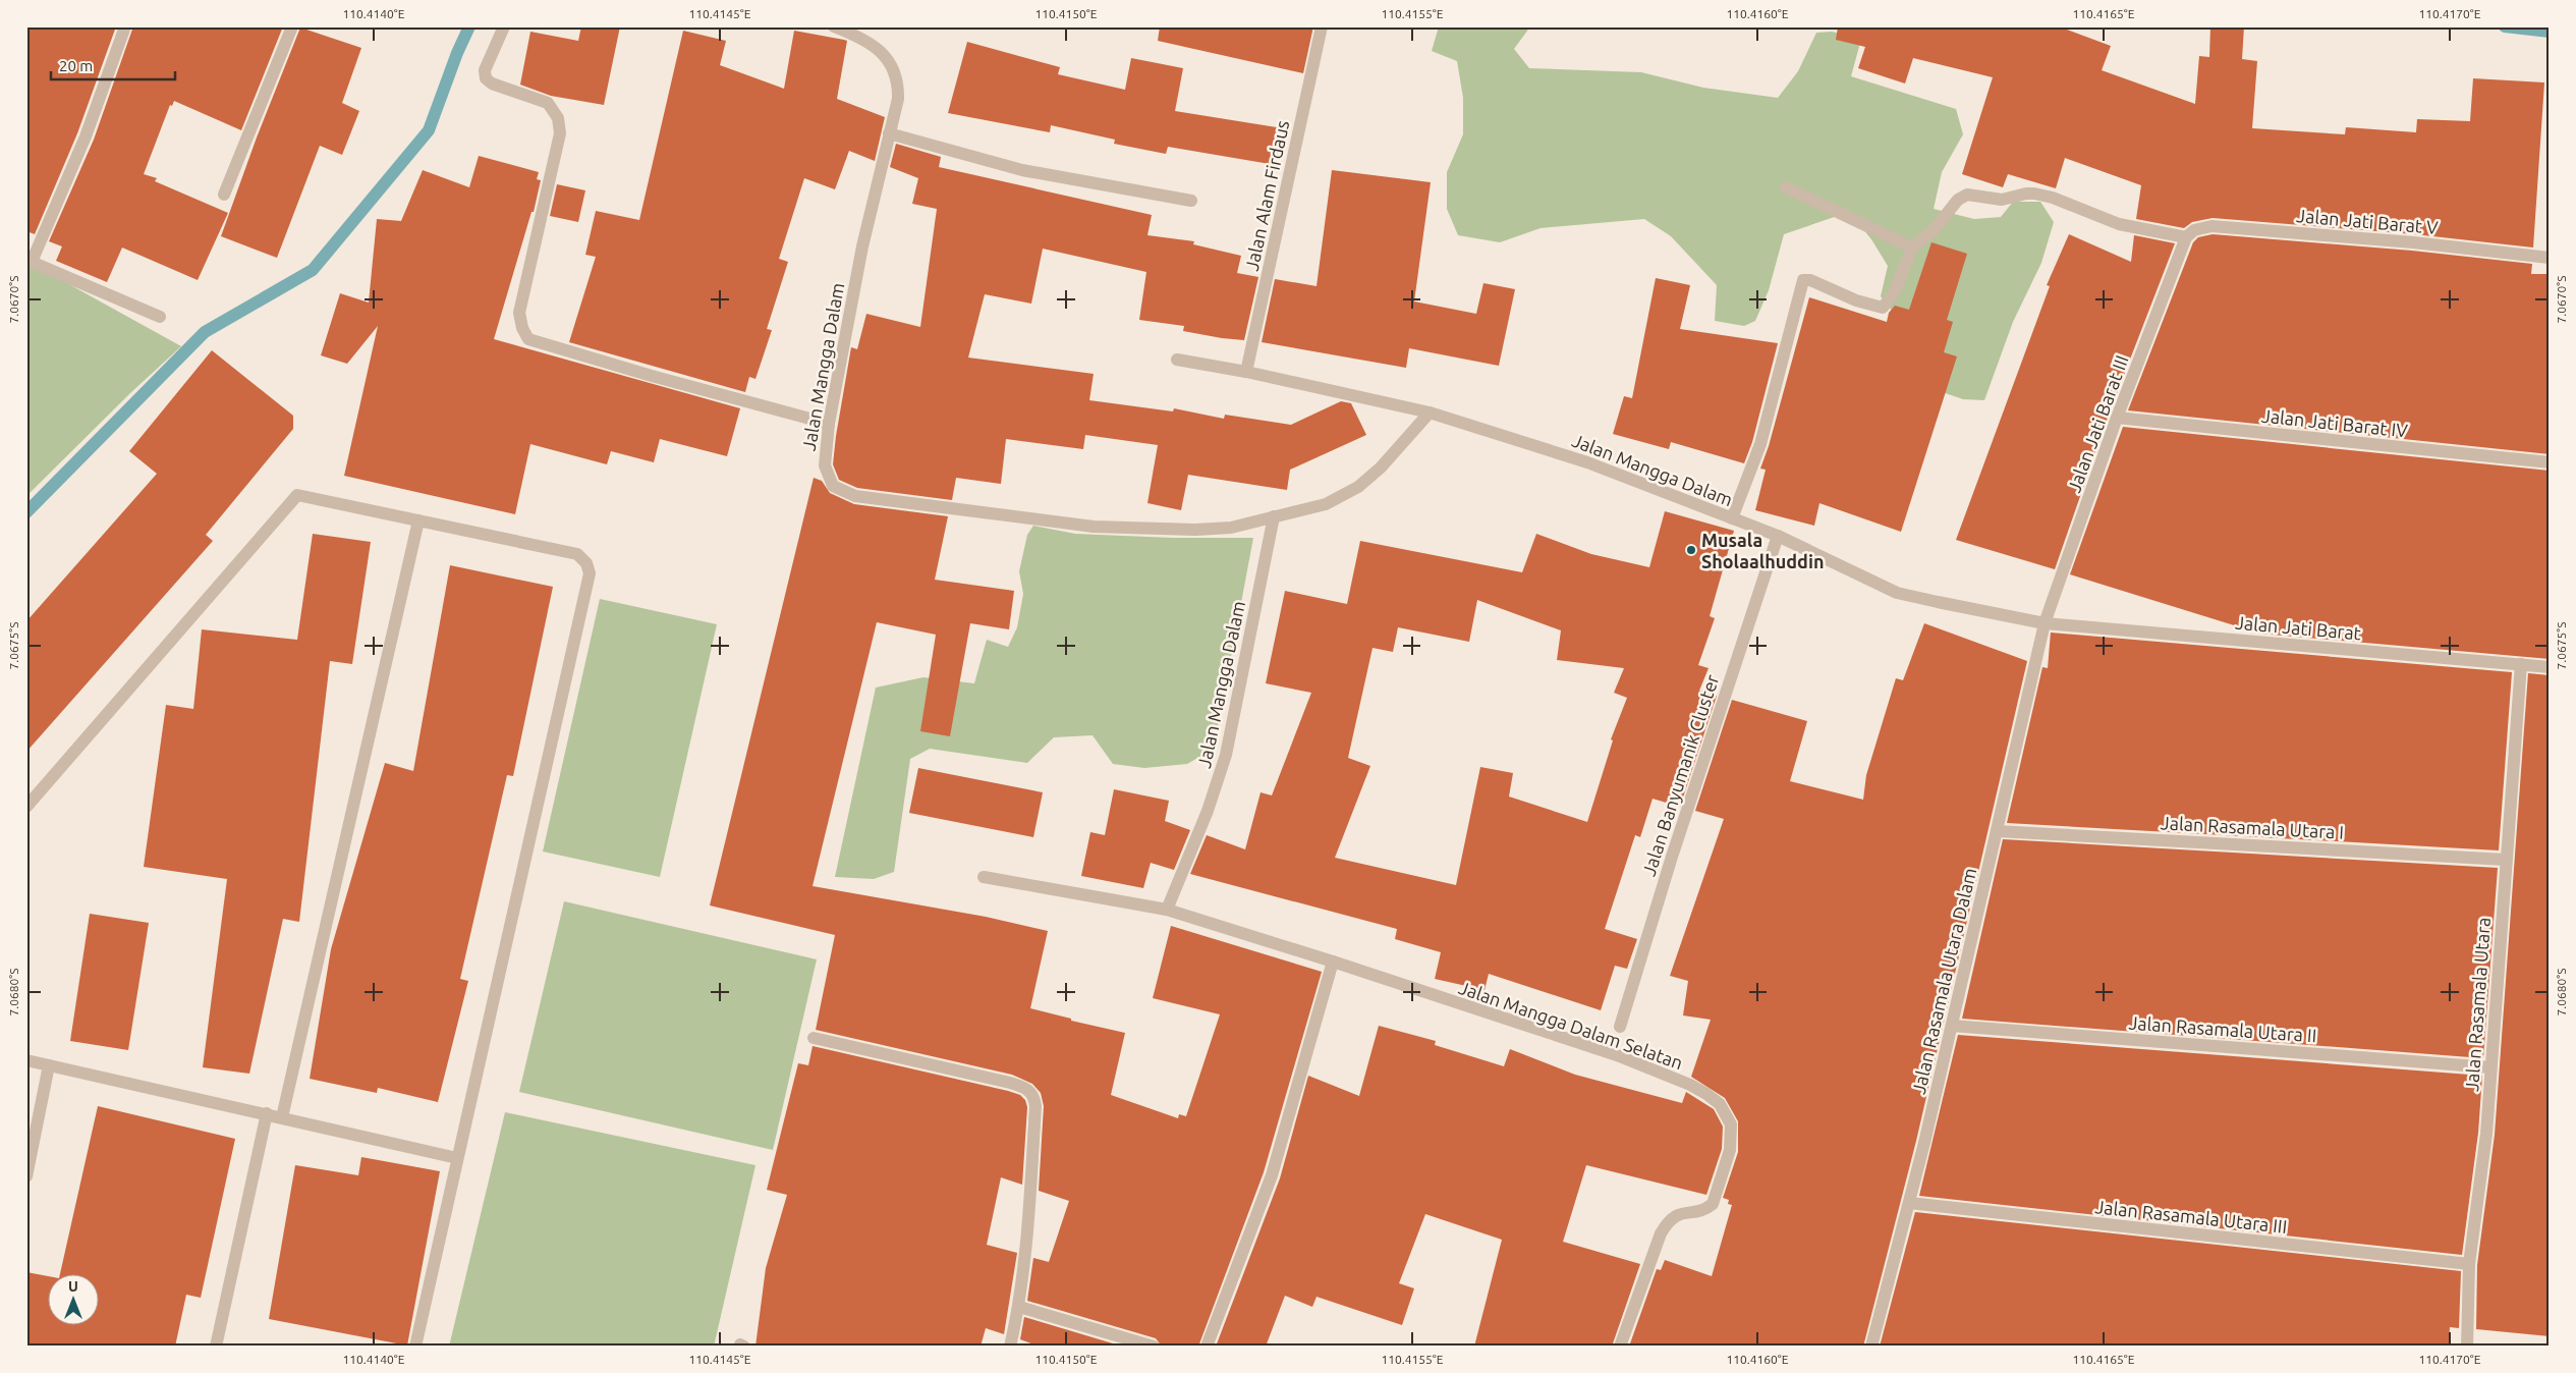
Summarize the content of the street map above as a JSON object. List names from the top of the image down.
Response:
{
  "streets": {
    "street": [
      "Jalan Alam Firdaus",
      "Jalan Jati Barat V",
      "Jalan Mangga Dalam",
      "Jalan Jati Barat IV",
      "Jalan Jati Barat III",
      "Jalan Jati Barat",
      "Jalan Banyumanik Cluster",
      "Jalan Rasamala Utara I",
      "Jalan Rasamala Utara Dalam",
      "Jalan Rasamala Utara",
      "Jalan Mangga Dalam Selatan",
      "Jalan Rasamala Utara II",
      "Jalan Rasamala Utara III"
    ]
  },
  "crossings": [
    ["Jalan Jati Barat V", "Jalan Jati Barat III"],
    ["Jalan Mangga Dalam", "Jalan Jati Barat III"],
    ["Jalan Mangga Dalam", "Jalan Jati Barat"],
    ["Jalan Mangga Dalam", "Jalan Banyumanik Cluster"],
    ["Jalan Mangga Dalam", "Jalan Rasamala Utara Dalam"],
    ["Jalan Mangga Dalam", "Jalan Mangga Dalam Selatan"],
    ["Jalan Jati Barat IV", "Jalan Jati Barat III"],
    ["Jalan Jati Barat III", "Jalan Jati Barat"],
    ["Jalan Jati Barat III", "Jalan Rasamala Utara Dalam"],
    ["Jalan Jati Barat", "Jalan Rasamala Utara Dalam"],
    ["Jalan Jati Barat", "Jalan Rasamala Utara"],
    ["Jalan Rasamala Utara I", "Jalan Rasamala Utara Dalam"],
    ["Jalan Rasamala Utara I", "Jalan Rasamala Utara"],
    ["Jalan Rasamala Utara Dalam", "Jalan Rasamala Utara II"],
    ["Jalan Rasamala Utara Dalam", "Jalan Rasamala Utara III"],
    ["Jalan Rasamala Utara", "Jalan Rasamala Utara II"],
    ["Jalan Rasamala Utara", "Jalan Rasamala Utara III"]
  ],
  "places": ["Musala Sholaalhuddin"],
  "scale_bar": "20 m",
  "north": "top",
  "coordinates": [
    "110.4140°E",
    "110.4145°E",
    "110.4150°E",
    "110.4155°E",
    "110.4160°E",
    "110.4165°E",
    "110.4170°E",
    "7.0670°S",
    "7.0675°S",
    "7.0680°S"
  ]
}
